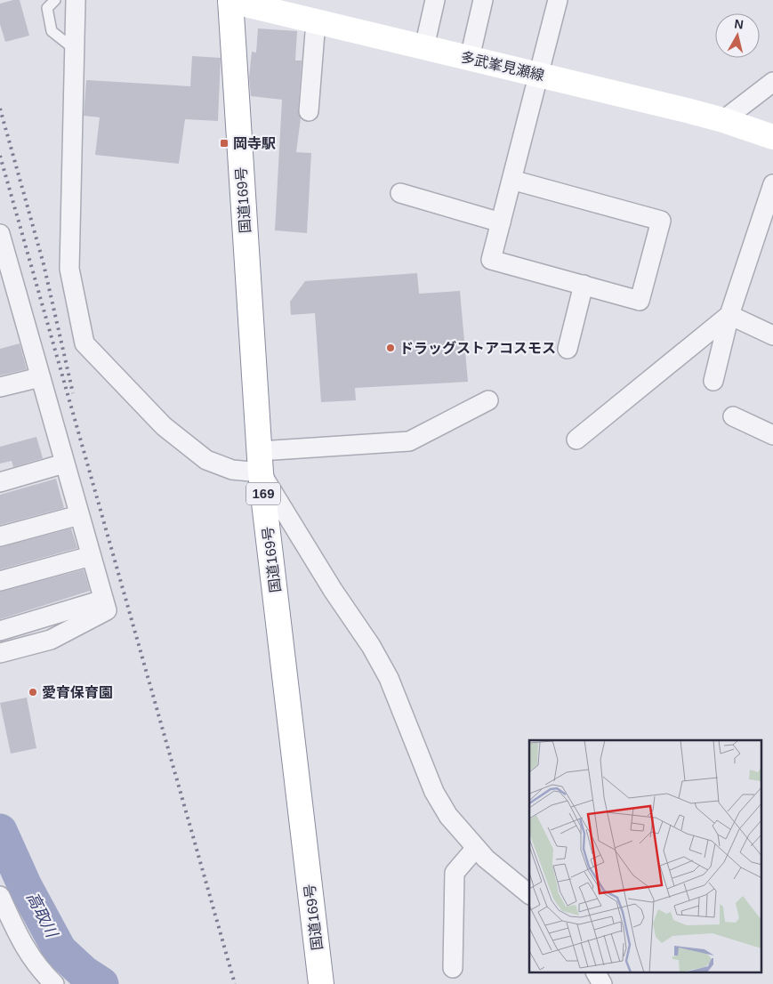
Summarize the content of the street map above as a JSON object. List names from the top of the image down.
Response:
{
  "streets": {
    "main road": ["多武峯見瀬線", "国道169号", "169"]
  },
  "crossings": [
    ["多武峯見瀬線", "国道169号"]
  ],
  "water": ["高取川"],
  "places": {
    "transit": ["岡寺駅"],
    "other": ["ドラッグストアコスモス", "愛育保育園"]
  },
  "north": "top"
}
